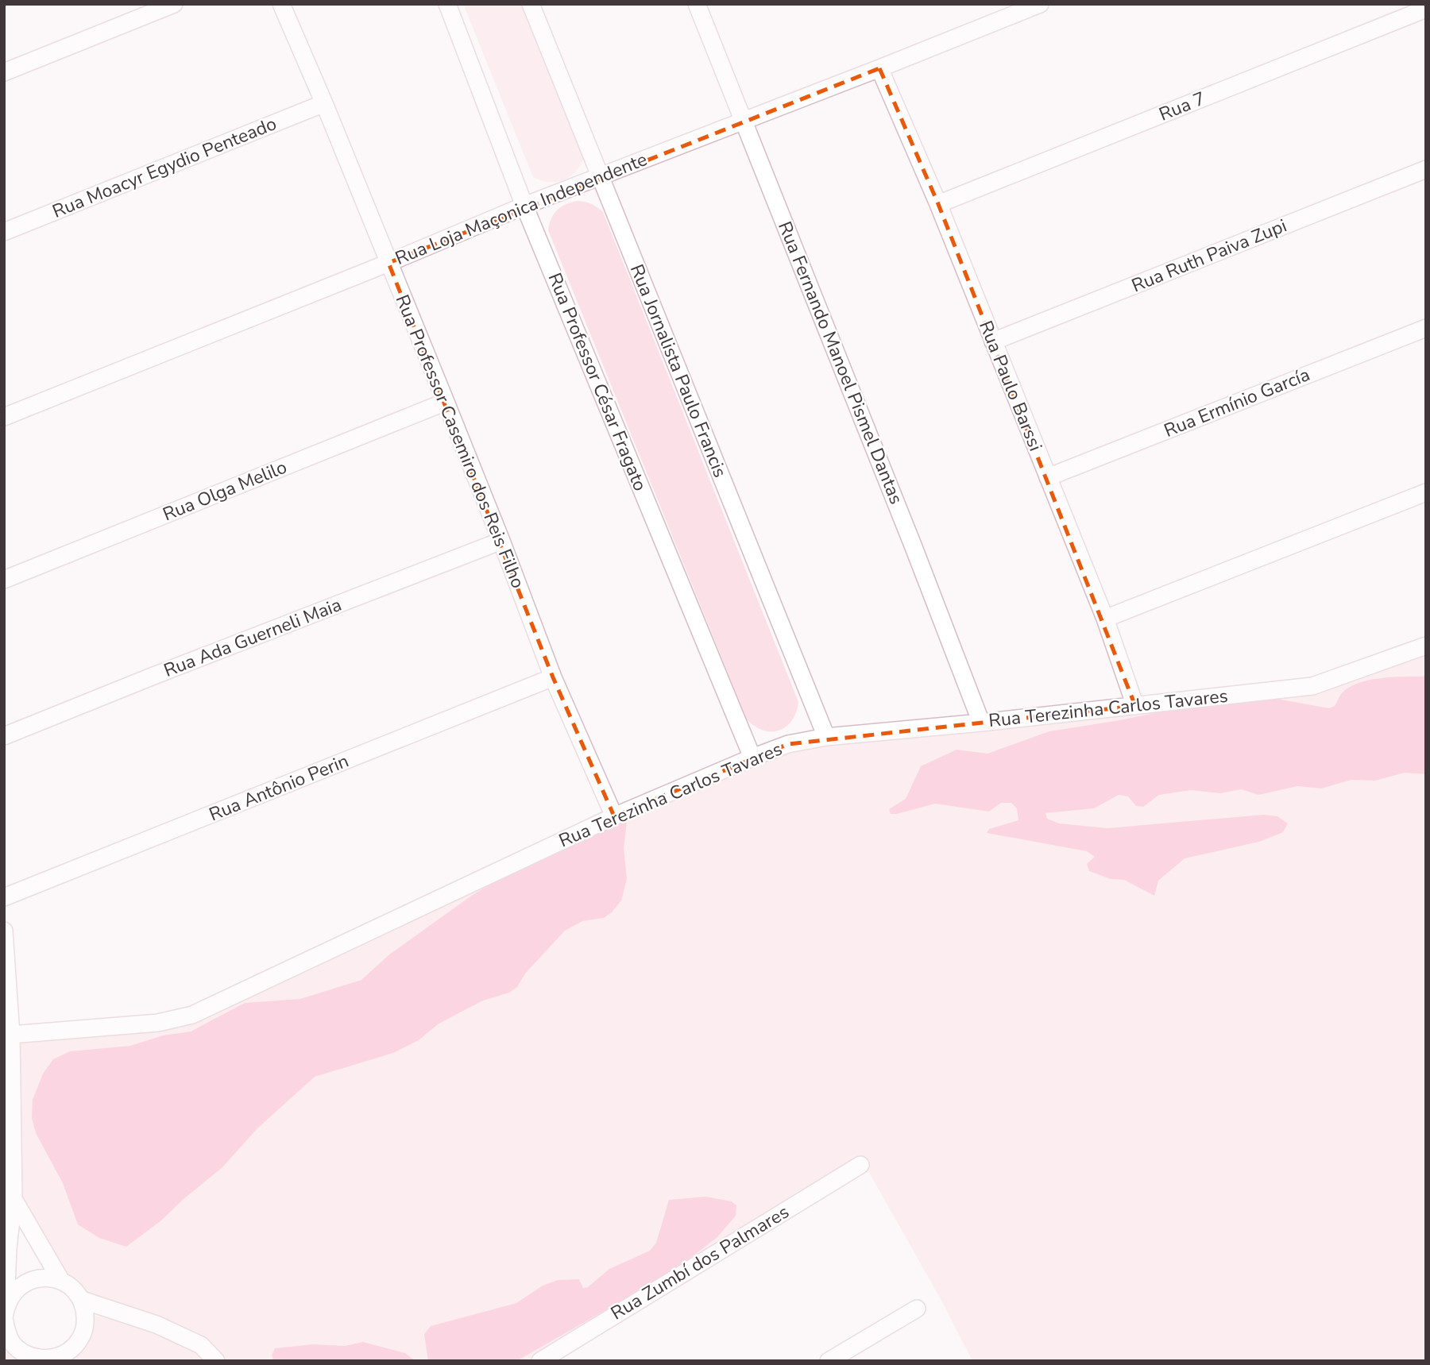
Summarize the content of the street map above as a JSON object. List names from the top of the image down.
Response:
{
  "streets": {
    "street": [
      "Rua 7",
      "Rua Moacyr Egydio Penteado",
      "Rua Loja Maçonica Independente",
      "Rua Ruth Paiva Zupi",
      "Rua Fernando Manoel Pismel Dantas",
      "Rua Jornalista Paulo Francis",
      "Rua Professor César Fragato",
      "Rua Paulo Barssi",
      "Rua Ermínio García",
      "Rua Professor Casemiro dos Reis Filho",
      "Rua Olga Melilo",
      "Rua Ada Guerneli Maia",
      "Rua Terezinha Carlos Tavares",
      "Rua Antônio Perin",
      "Rua Zumbí dos Palmares"
    ]
  },
  "crossings": [
    ["Rua 7", "Rua Paulo Barssi"],
    ["Rua Moacyr Egydio Penteado", "Rua Professor Casemiro dos Reis Filho"],
    ["Rua Loja Maçonica Independente", "Rua Fernando Manoel Pismel Dantas"],
    ["Rua Loja Maçonica Independente", "Rua Jornalista Paulo Francis"],
    ["Rua Loja Maçonica Independente", "Rua Professor César Fragato"],
    ["Rua Loja Maçonica Independente", "Rua Paulo Barssi"],
    ["Rua Loja Maçonica Independente", "Rua Professor Casemiro dos Reis Filho"],
    ["Rua Ruth Paiva Zupi", "Rua Paulo Barssi"],
    ["Rua Fernando Manoel Pismel Dantas", "Rua Terezinha Carlos Tavares"],
    ["Rua Jornalista Paulo Francis", "Rua Terezinha Carlos Tavares"],
    ["Rua Professor César Fragato", "Rua Terezinha Carlos Tavares"],
    ["Rua Paulo Barssi", "Rua Ermínio García"],
    ["Rua Paulo Barssi", "Rua Terezinha Carlos Tavares"],
    ["Rua Professor Casemiro dos Reis Filho", "Rua Olga Melilo"],
    ["Rua Professor Casemiro dos Reis Filho", "Rua Ada Guerneli Maia"],
    ["Rua Professor Casemiro dos Reis Filho", "Rua Terezinha Carlos Tavares"],
    ["Rua Professor Casemiro dos Reis Filho", "Rua Antônio Perin"]
  ]
}
